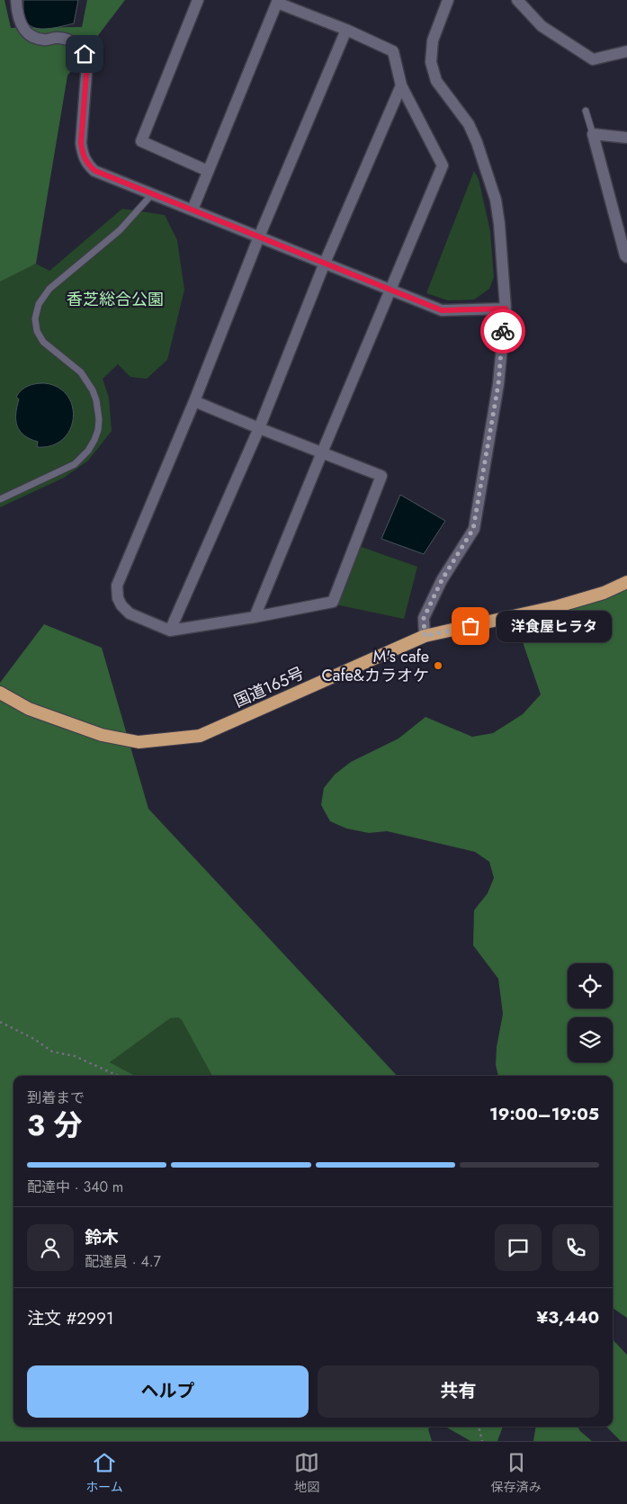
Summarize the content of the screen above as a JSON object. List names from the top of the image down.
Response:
{
  "streets": {
    "highway": ["国道165号"]
  },
  "parks": ["香芝総合公園"],
  "places": ["洋食屋ヒラタ", "M's cafe Cafe&カラオケ"],
  "page": {
    "bubble": "洋食屋ヒラタ",
    "heading": ["3 分", "到着まで", "19:00–19:05"],
    "panel": [
      "鈴木",
      "配達員 · 4.7",
      "注文 #2991",
      "¥3,440"
    ],
    "bar": "配達中 · 340 m",
    "buttons": ["ヘルプ", "共有"],
    "tabs": ["ホーム", "地図", "保存済み"]
  }
}
